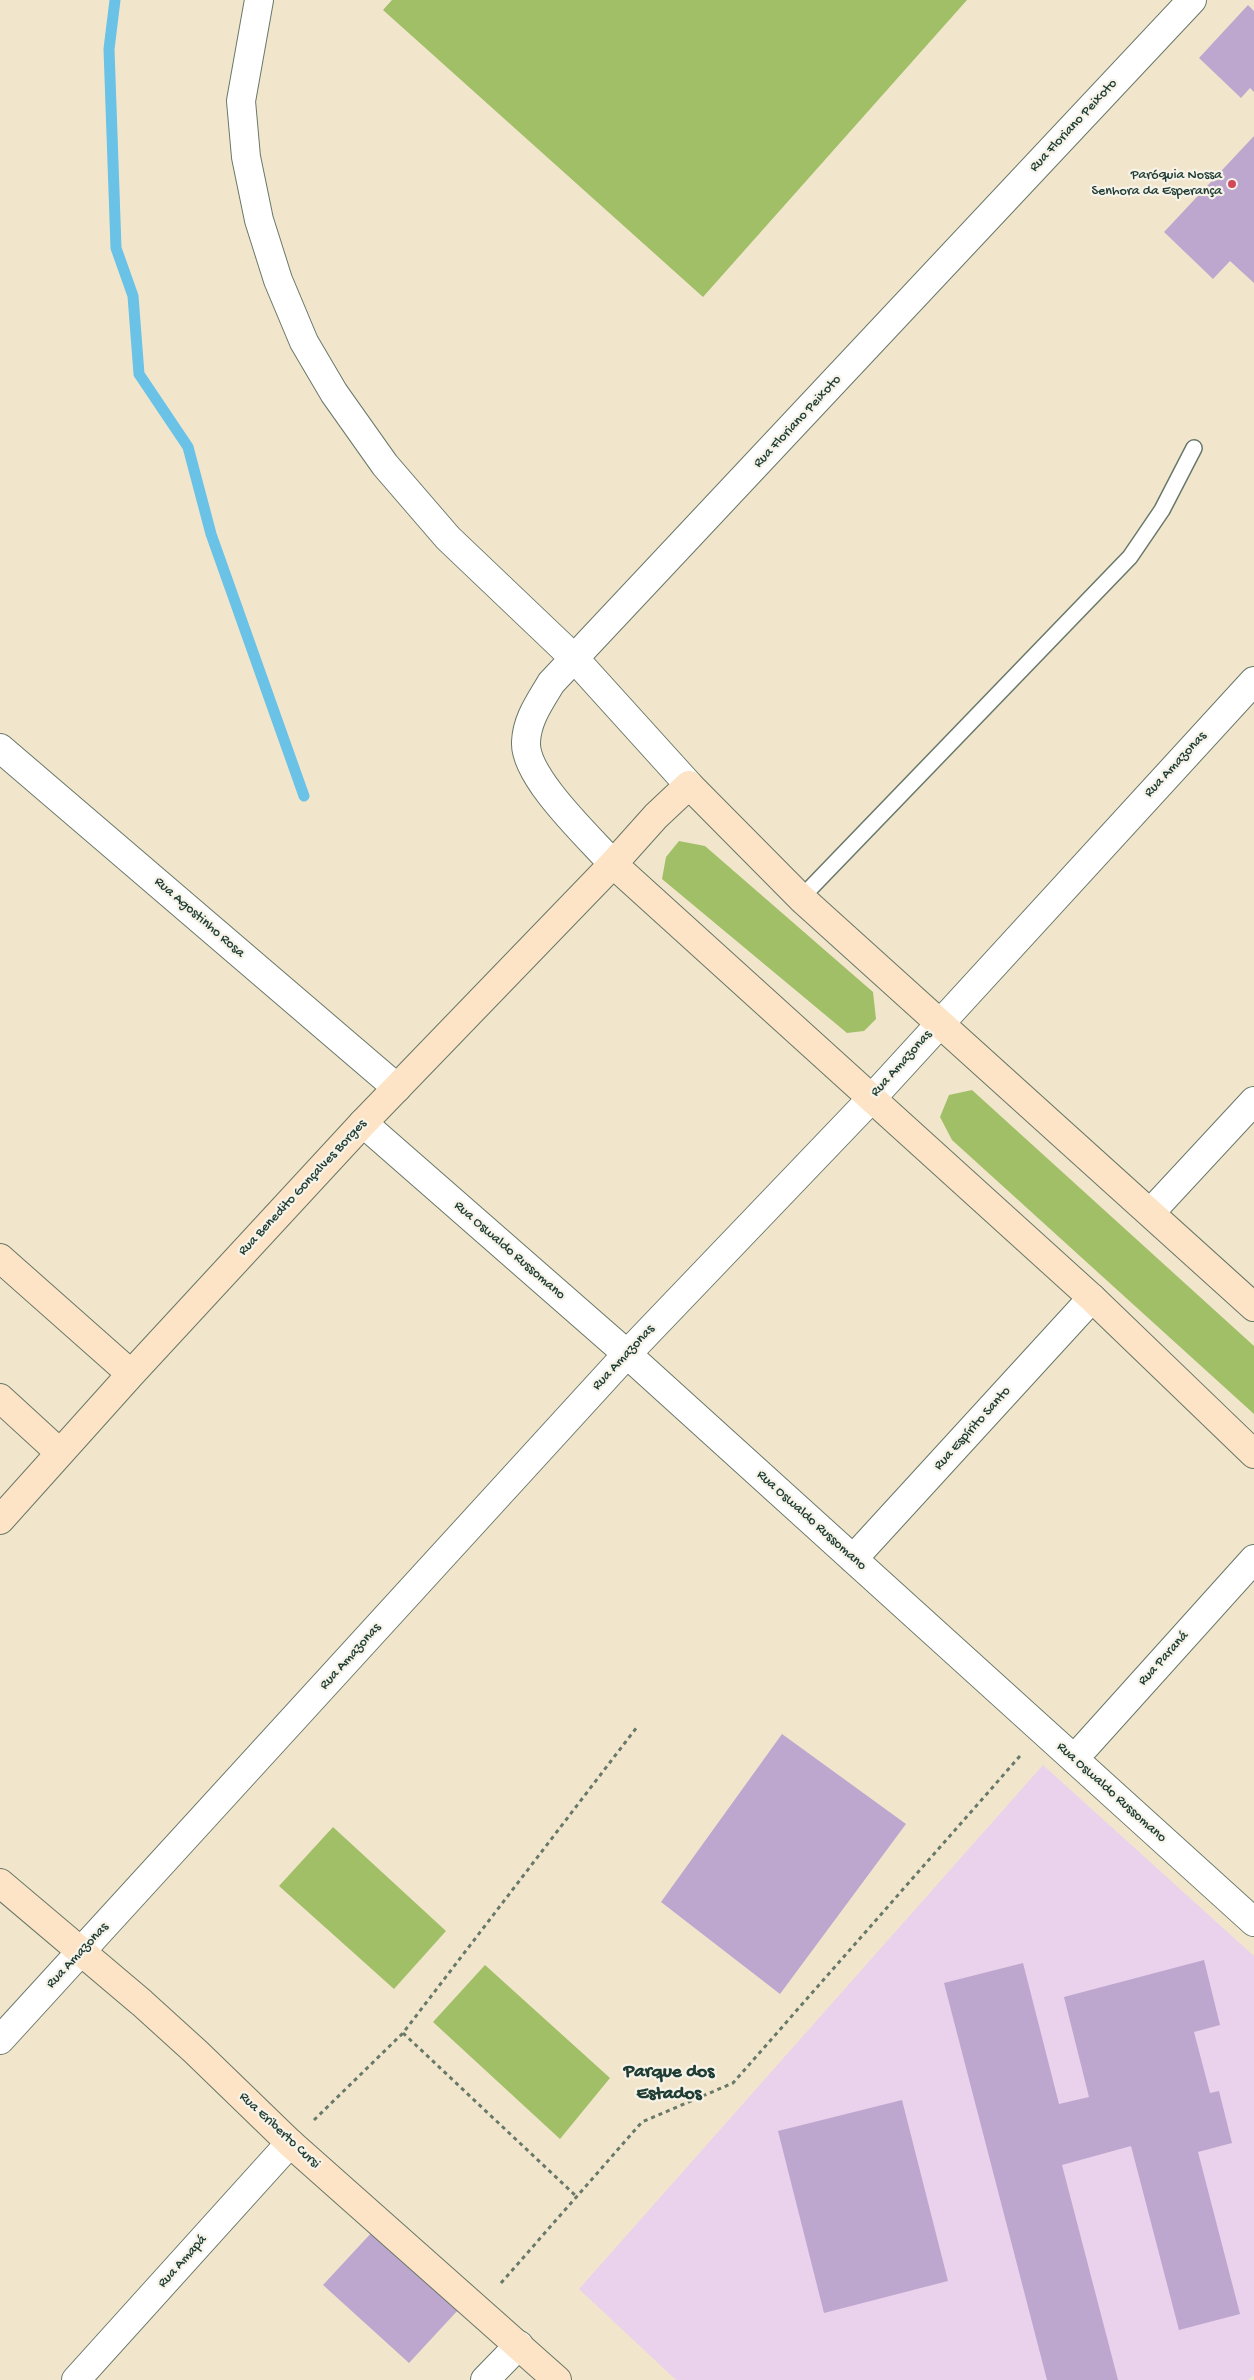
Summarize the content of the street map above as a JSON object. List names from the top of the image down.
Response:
{
  "streets": {
    "street": [
      "Rua Floriano Peixoto",
      "Rua Amazonas",
      "Rua Agostinho Rosa",
      "Rua Benedito Gonçalves Borges",
      "Rua Oswaldo Russomano",
      "Rua Espírito Santo",
      "Rua Paraná",
      "Rua Eriberto Cursi",
      "Rua Amapá"
    ]
  },
  "crossings": [
    ["Rua Floriano Peixoto", "Rua Benedito Gonçalves Borges"],
    ["Rua Amazonas", "Rua Oswaldo Russomano"],
    ["Rua Amazonas", "Rua Eriberto Cursi"],
    ["Rua Agostinho Rosa", "Rua Benedito Gonçalves Borges"],
    ["Rua Benedito Gonçalves Borges", "Rua Oswaldo Russomano"],
    ["Rua Oswaldo Russomano", "Rua Espírito Santo"],
    ["Rua Oswaldo Russomano", "Rua Paraná"],
    ["Rua Eriberto Cursi", "Rua Amapá"]
  ],
  "districts": ["Parque dos Estados"],
  "places": ["Paróquia Nossa Senhora da Esperança"]
}
